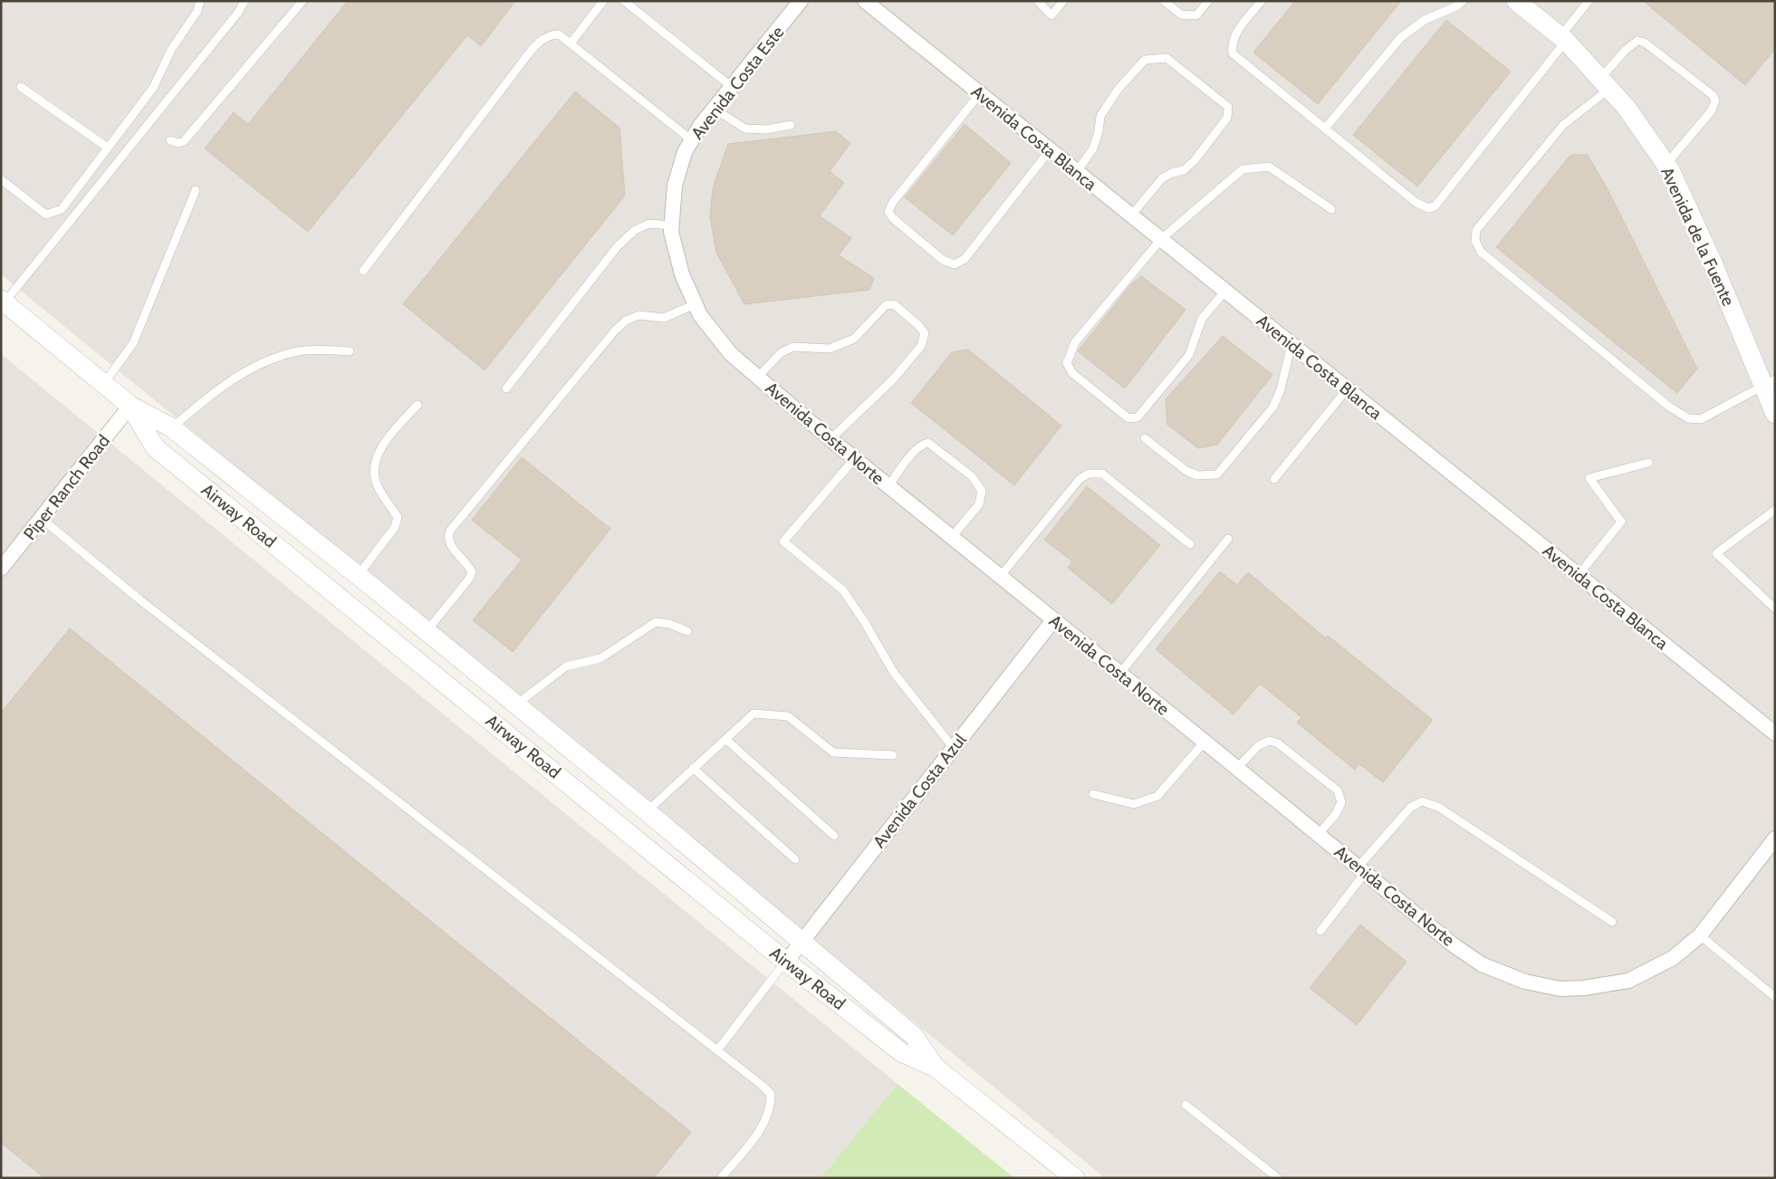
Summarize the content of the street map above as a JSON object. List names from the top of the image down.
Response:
{
  "streets": {
    "street": [
      "Avenida Costa Este",
      "Avenida Costa Blanca",
      "Avenida de la Fuente",
      "Avenida Costa Norte",
      "Piper Ranch Road",
      "Airway Road",
      "Avenida Costa Azul"
    ]
  },
  "crossings": [
    ["Avenida Costa Este", "Avenida Costa Norte"],
    ["Avenida Costa Norte", "Avenida Costa Azul"],
    ["Piper Ranch Road", "Airway Road"],
    ["Airway Road", "Avenida Costa Azul"]
  ]
}
